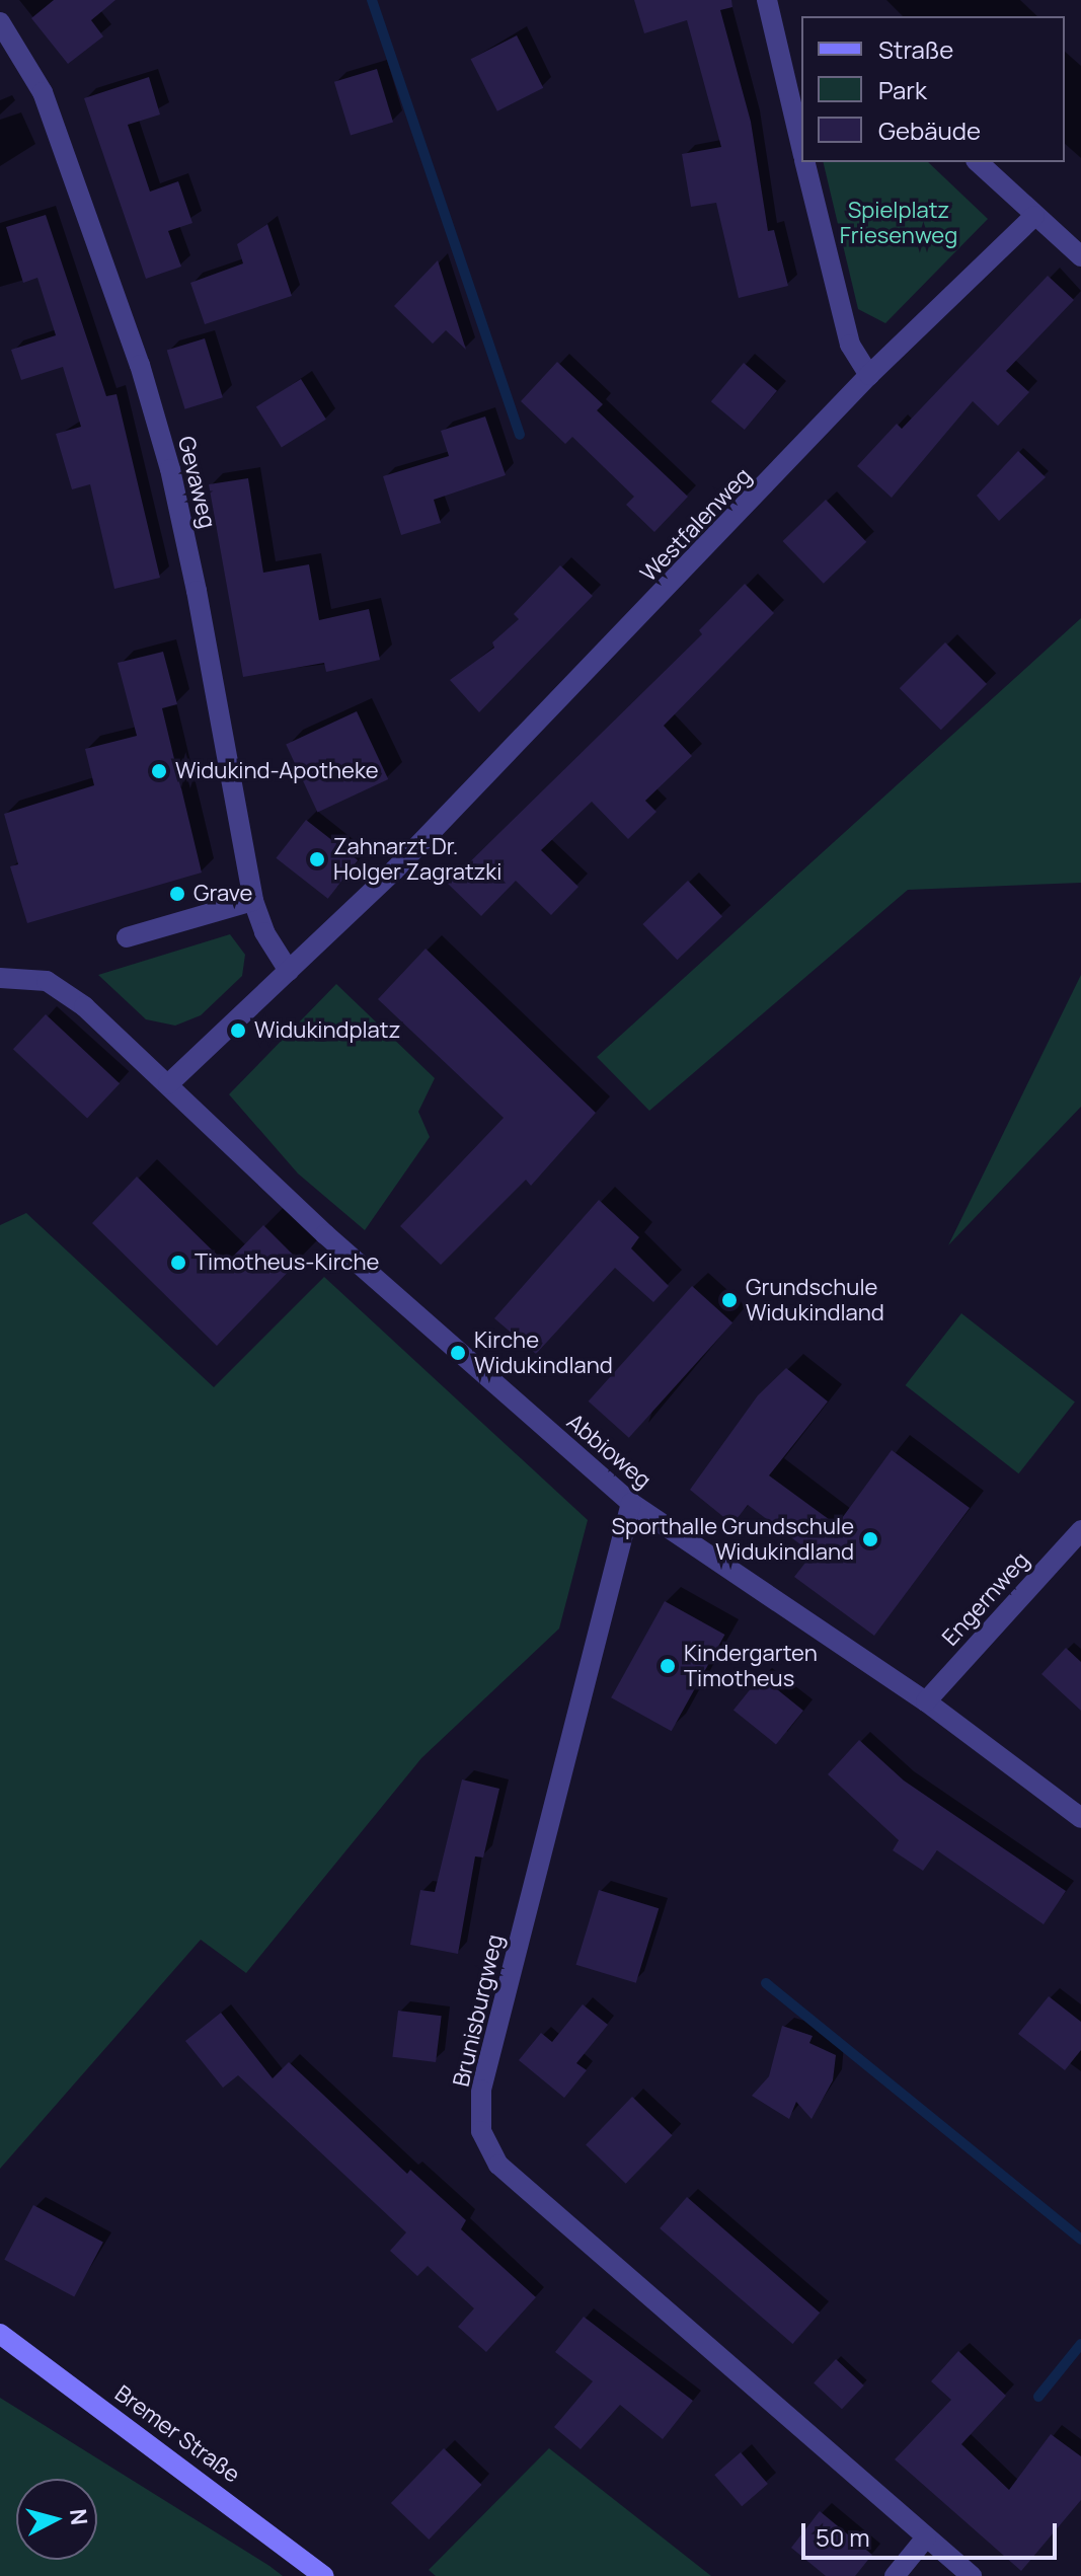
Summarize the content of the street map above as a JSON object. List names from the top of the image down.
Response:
{
  "streets": {
    "main road": ["Bremer Straße"],
    "street": [
      "Gevaweg",
      "Westfalenweg",
      "Abbioweg",
      "Engernweg",
      "Brunisburgweg"
    ]
  },
  "crossings": [
    ["Gevaweg", "Westfalenweg"],
    ["Abbioweg", "Engernweg"],
    ["Abbioweg", "Brunisburgweg"]
  ],
  "parks": ["Spielplatz Friesenweg"],
  "places": [
    "Widukind-Apotheke",
    "Zahnarzt Dr. Holger Zagratzki",
    "Grave",
    "Widukindplatz",
    "Timotheus-Kirche",
    "Grundschule Widukindland",
    "Kirche Widukindland",
    "Sporthalle Grundschule Widukindland",
    "Kindergarten Timotheus"
  ],
  "legend": ["Straße", "Park", "Gebäude"],
  "scale_bar": "50 m",
  "north": "right"
}
